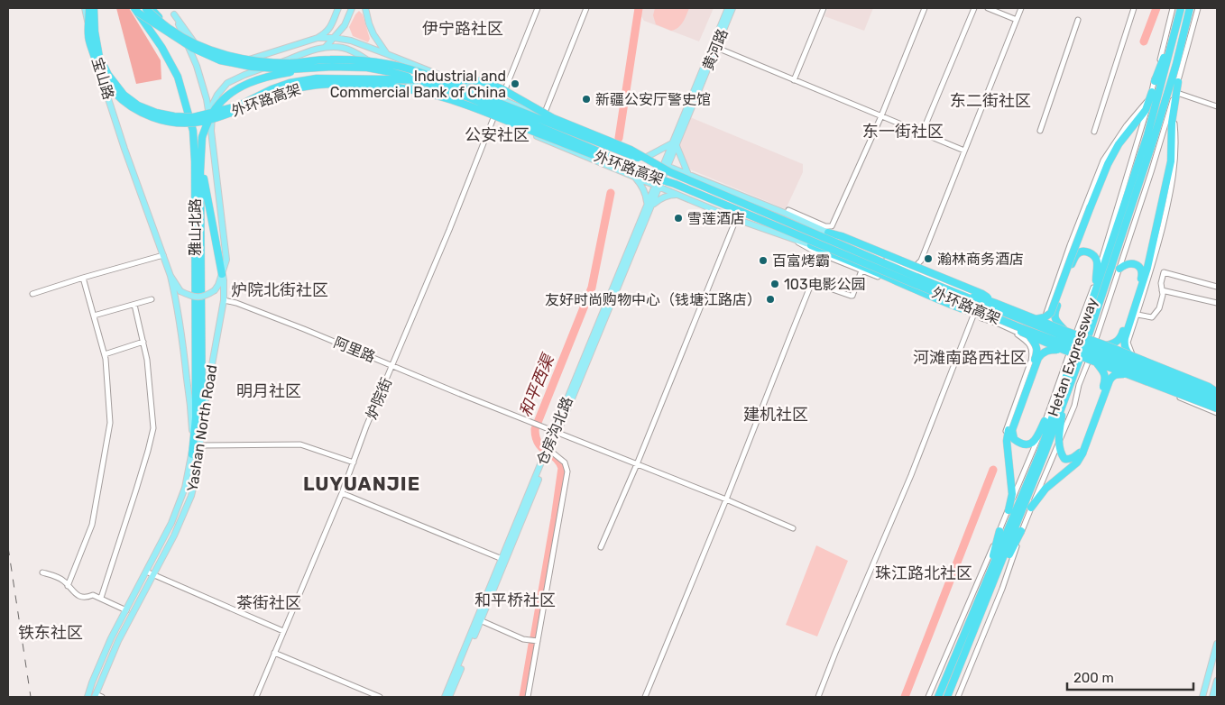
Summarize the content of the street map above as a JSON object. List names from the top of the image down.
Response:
{
  "streets": {
    "highway": ["外环路高架", "雅山北路", "Hetan Expressway"],
    "main road": [
      "黄河路",
      "宝山路",
      "Yashan North Road",
      "仓房沟北路"
    ],
    "street": ["阿里路", "炉院街"]
  },
  "crossings": [
    ["黄河路", "外环路高架"],
    ["黄河路", "仓房沟北路"],
    ["宝山路", "Yashan North Road"],
    ["外环路高架", "仓房沟北路"],
    ["雅山北路", "Yashan North Road"],
    ["阿里路", "炉院街"],
    ["阿里路", "Yashan North Road"],
    ["阿里路", "仓房沟北路"]
  ],
  "districts": [
    "伊宁路社区",
    "东二街社区",
    "东一街社区",
    "公安社区",
    "炉院北街社区",
    "河滩南路西社区",
    "明月社区",
    "建机社区",
    "LUYUANJIE",
    "珠江路北社区",
    "和平桥社区",
    "茶街社区",
    "铁东社区"
  ],
  "water": ["和平西渠"],
  "places": [
    "Industrial and Commercial Bank of China",
    "新疆公安厅警史馆",
    "雪莲酒店",
    "瀚林商务酒店",
    "百富烤霸",
    "103电影公园",
    "友好时尚购物中心（钱塘江路店）"
  ],
  "scale_bar": "200 m"
}
